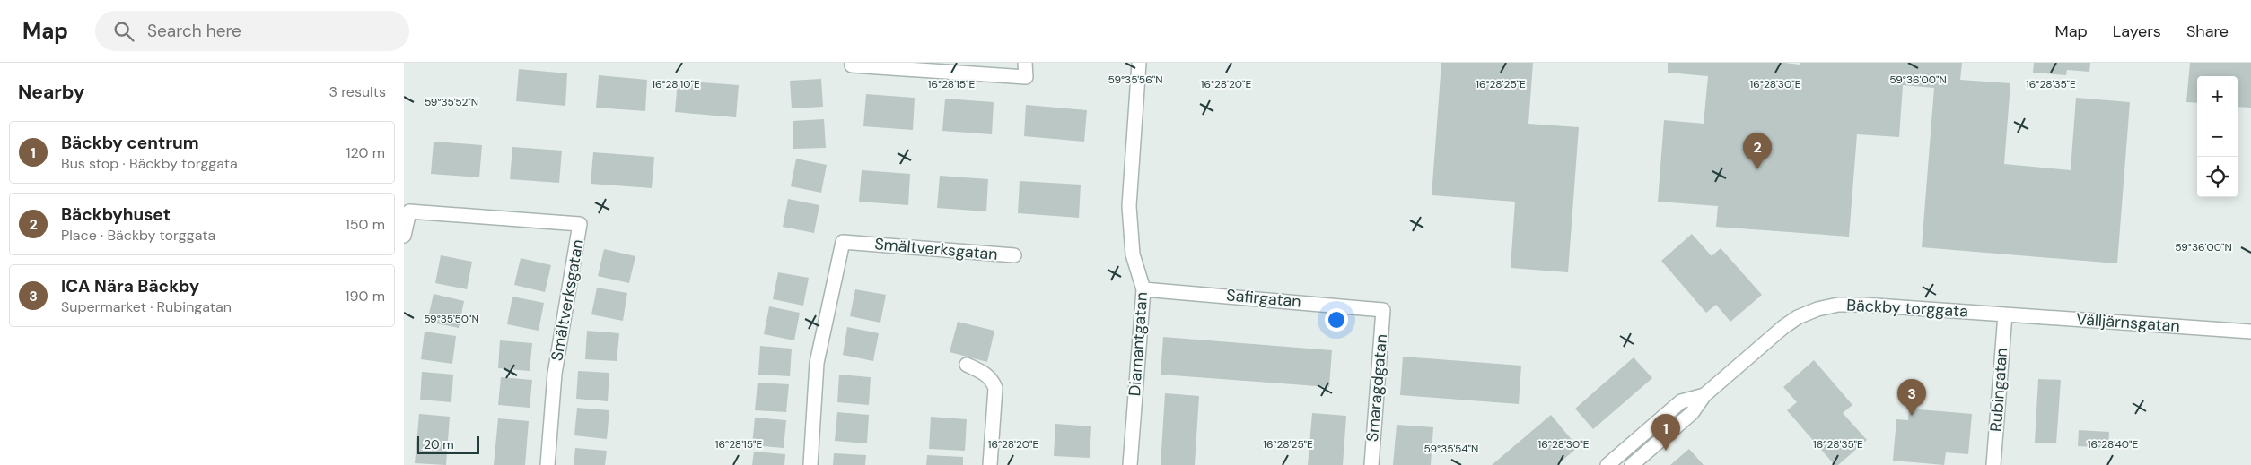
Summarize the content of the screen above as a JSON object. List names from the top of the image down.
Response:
{
  "streets": {
    "street": [
      "Smältverksgatan",
      "Safirgatan",
      "Bäckby torggata",
      "Välljärnsgatan",
      "Diamantgatan",
      "Smaragdgatan",
      "Rubingatan"
    ]
  },
  "crossings": [
    ["Safirgatan", "Diamantgatan"],
    ["Safirgatan", "Smaragdgatan"],
    ["Bäckby torggata", "Välljärnsgatan"],
    ["Bäckby torggata", "Rubingatan"],
    ["Välljärnsgatan", "Rubingatan"]
  ],
  "scale_bar": "20 m",
  "page": {
    "header": "Map",
    "search": "Search here",
    "nav": ["Map", "Layers", "Share"],
    "heading": ["Nearby", "3 results"],
    "map_buttons": ["+", "−"],
    "list": [
      {
        "mark": "1",
        "name": "Bäckby centrum",
        "note": "Bus stop · Bäckby torggata",
        "value": "120 m"
      },
      {
        "mark": "2",
        "name": "Bäckbyhuset",
        "note": "Place · Bäckby torggata",
        "value": "150 m"
      },
      {
        "mark": "3",
        "name": "ICA Nära Bäckby",
        "note": "Supermarket · Rubingatan",
        "value": "190 m"
      }
    ],
    "pins": ["2", "3", "1"],
    "scale": "20 m"
  },
  "coordinates": [
    "59°35'56\"N",
    "59°36'00\"N",
    "16°28'10\"E",
    "16°28'15\"E",
    "16°28'20\"E",
    "16°28'25\"E",
    "16°28'30\"E",
    "16°28'35\"E",
    "59°35'52\"N",
    "59°35'50\"N",
    "16°28'40\"E",
    "59°35'54\"N"
  ]
}
